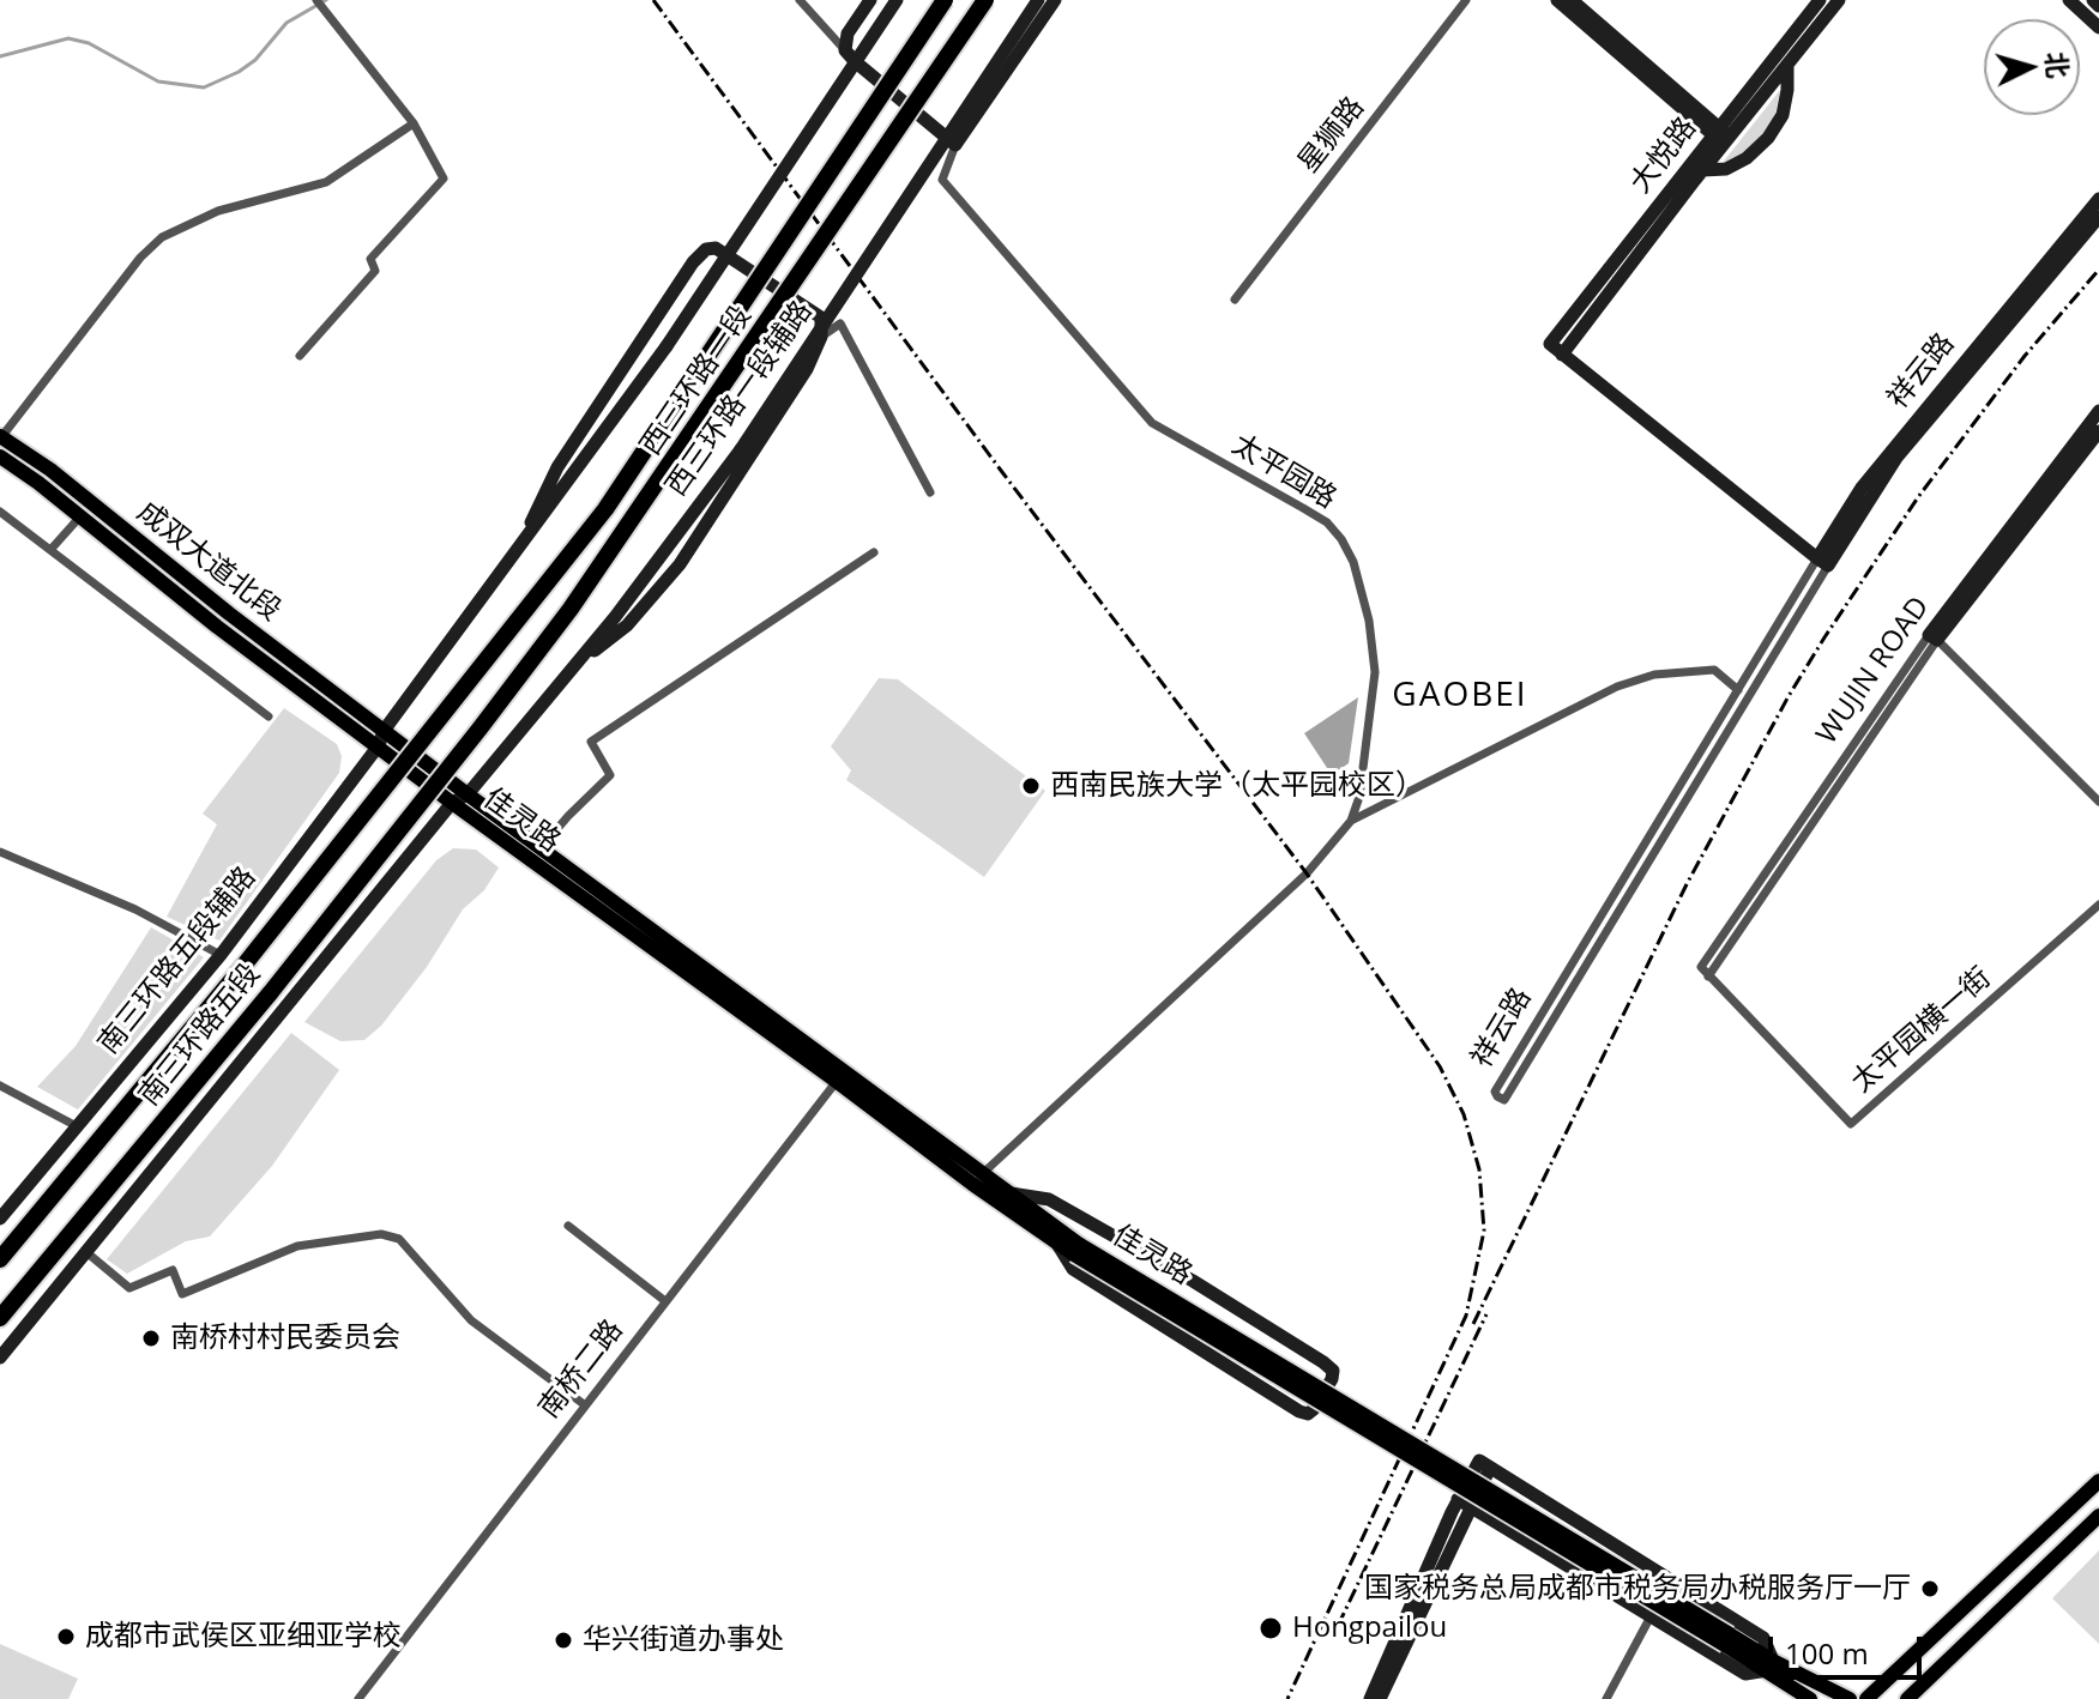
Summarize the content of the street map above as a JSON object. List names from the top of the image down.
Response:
{
  "streets": {
    "highway": ["西三环路一段", "南三环路五段"],
    "main road": ["成双大道北段", "佳灵路"],
    "street": [
      "星狮路",
      "大悦路",
      "祥云路",
      "西三环路一段辅路",
      "太平园路",
      "WUJIN ROAD",
      "南三环路五段辅路",
      "太平园横一街",
      "南桥二路"
    ]
  },
  "crossings": [
    ["西三环路一段", "南三环路五段"],
    ["西三环路一段辅路", "佳灵路"],
    ["太平园路", "佳灵路"],
    ["成双大道北段", "佳灵路"],
    ["成双大道北段", "南三环路五段辅路"],
    ["WUJIN ROAD", "太平园横一街"],
    ["佳灵路", "南三环路五段辅路"],
    ["佳灵路", "南桥二路"]
  ],
  "districts": ["GAOBEI"],
  "places": [
    "西南民族大学（太平园校区）",
    "南桥村村民委员会",
    "国家税务总局成都市税务局办税服务厅一厅",
    "Hongpailou",
    "成都市武侯区亚细亚学校",
    "华兴街道办事处"
  ],
  "scale_bar": "100 m",
  "north": "right"
}
